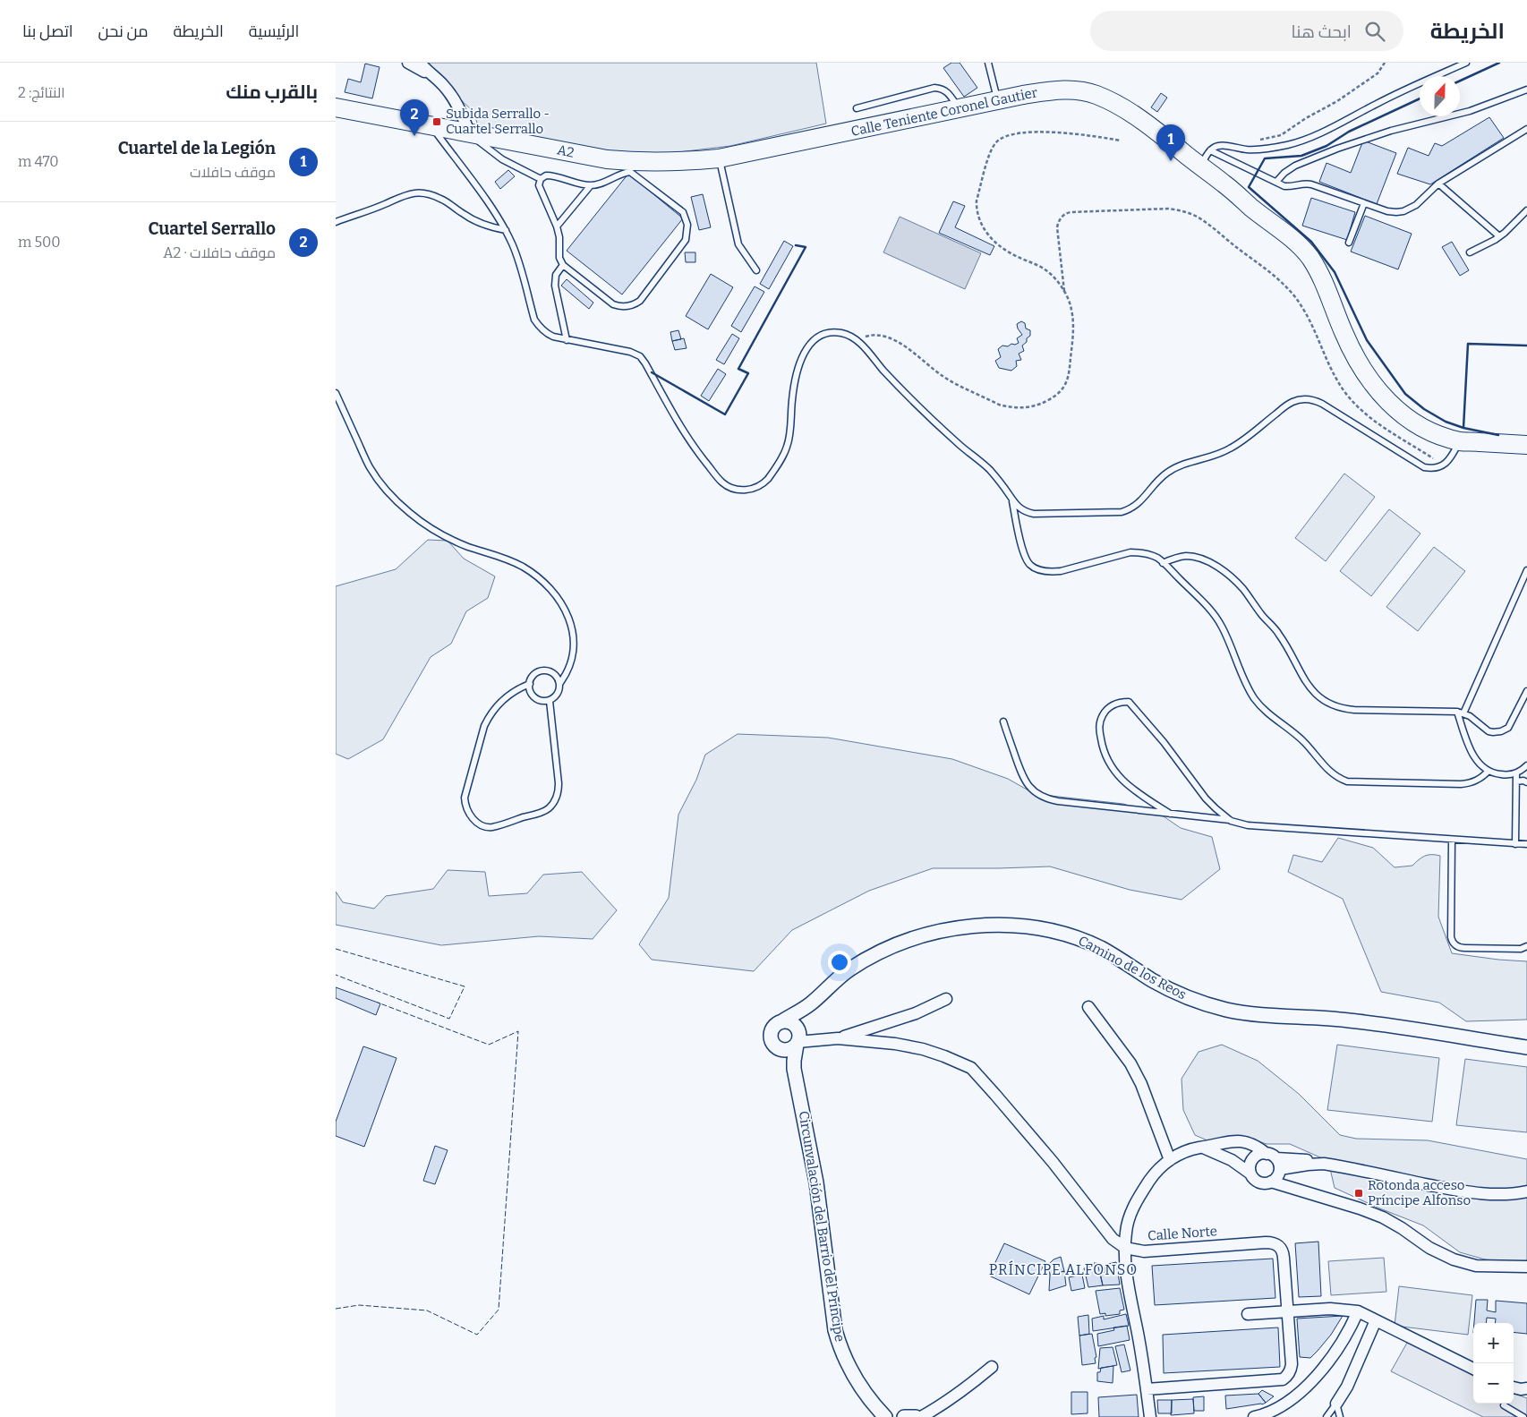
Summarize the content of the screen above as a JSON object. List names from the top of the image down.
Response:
{
  "streets": {
    "main road": ["Calle Teniente Coronel Gautier", "A2"],
    "street": ["Camino de los Reos", "Circunvalación del Barrio del Príncipe", "Calle Norte"]
  },
  "crossings": [
    ["Calle Teniente Coronel Gautier", "A2"],
    ["Camino de los Reos", "Circunvalación del Barrio del Príncipe"]
  ],
  "districts": ["PRÍNCIPE ALFONSO"],
  "places": {
    "transit": ["Subida Serrallo - Cuartel Serrallo", "Rotonda acceso Príncipe Alfonso"]
  },
  "north": "top",
  "page": {
    "header": "الخريطة",
    "search": "ابحث هنا",
    "nav": [
      "الرئيسية",
      "الخريطة",
      "من نحن",
      "اتصل بنا"
    ],
    "heading": ["بالقرب منك", "النتائج: 2"],
    "pins": ["2", "1"],
    "list": [
      {
        "mark": "1",
        "name": "Cuartel de la Legión",
        "note": "موقف حافلات",
        "value": "470 m"
      },
      {
        "mark": "2",
        "name": "Cuartel Serrallo",
        "note": "موقف حافلات · A2",
        "value": "500 m"
      }
    ],
    "map_buttons": ["+", "−"]
  }
}
